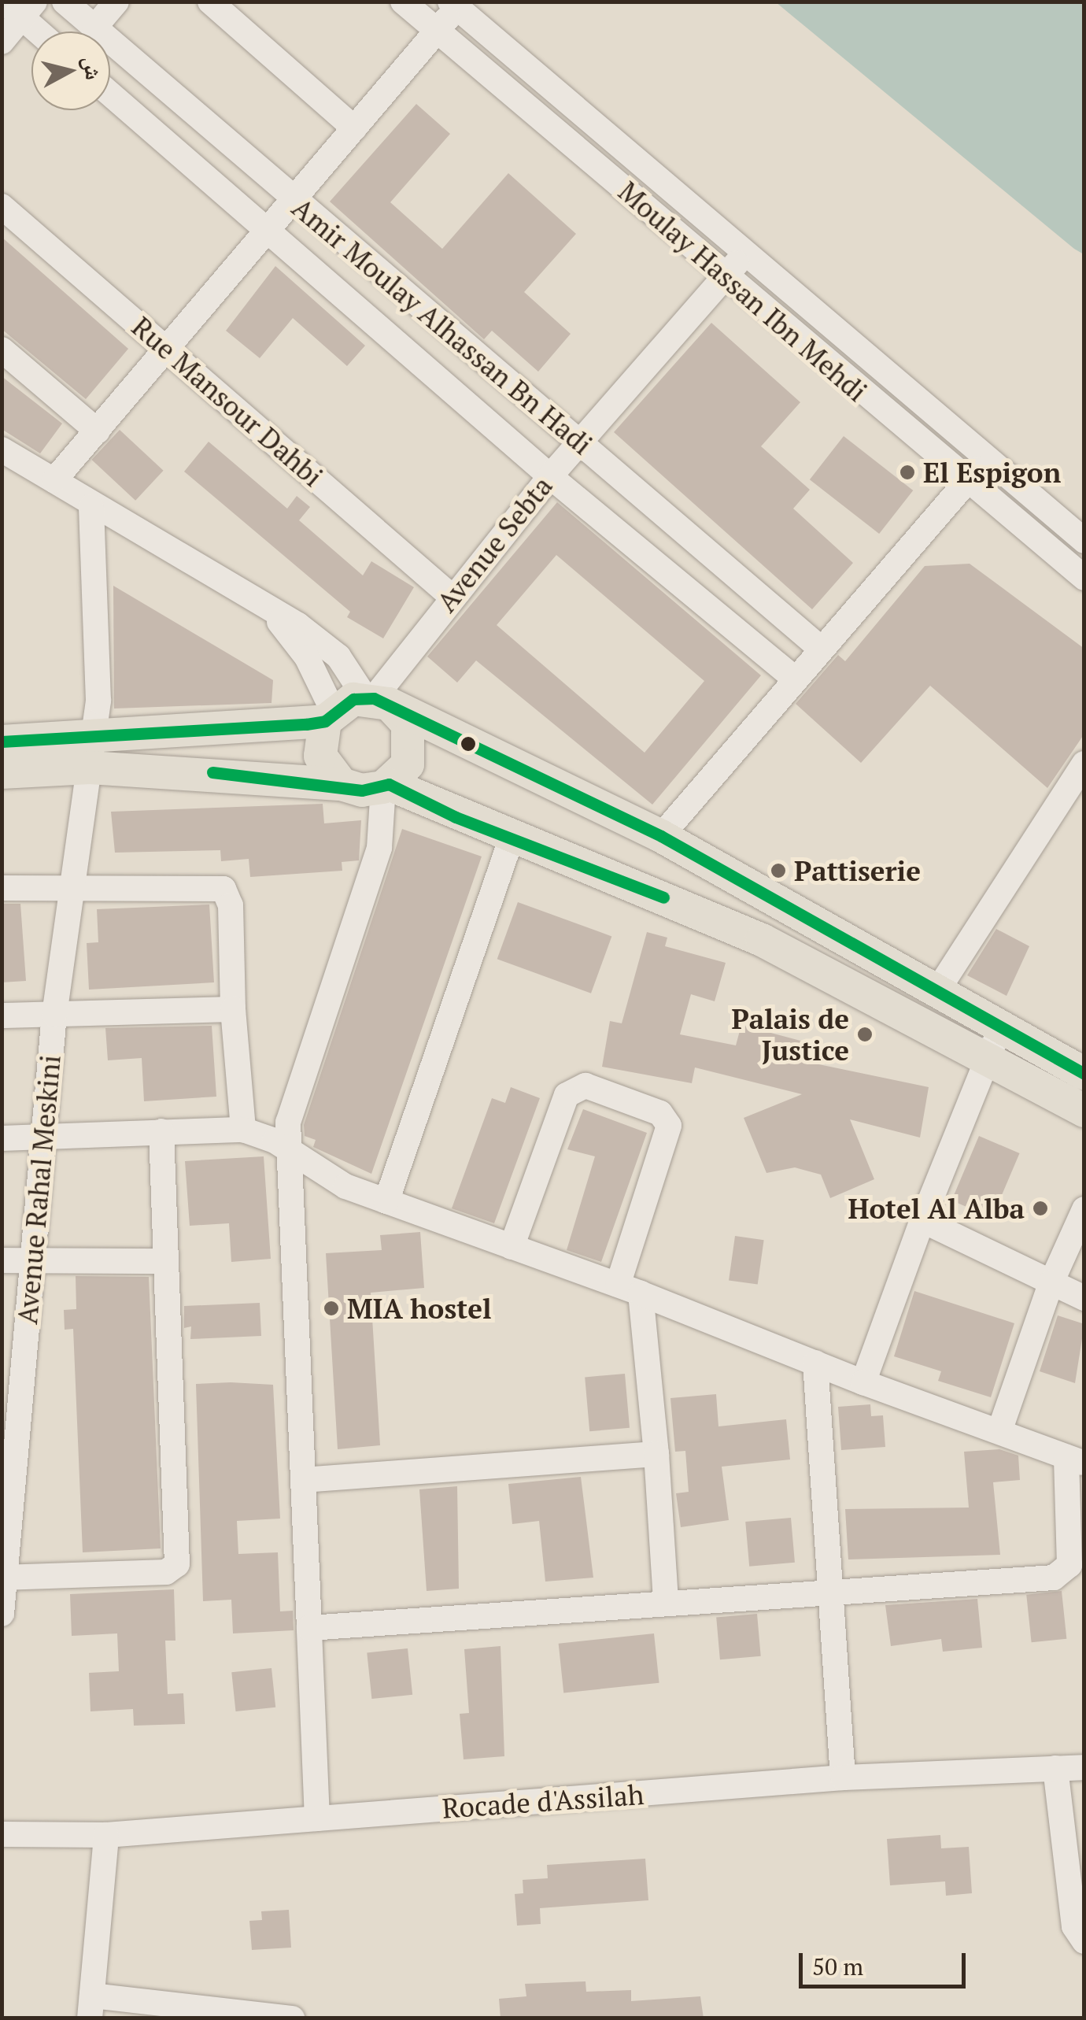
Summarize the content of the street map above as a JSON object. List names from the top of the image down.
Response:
{
  "streets": {
    "street": [
      "Moulay Hassan Ibn Mehdi",
      "Amir Moulay Alhassan Bn Hadi",
      "Rue Mansour Dahbi",
      "Avenue Sebta",
      "Avenue Rahal Meskini",
      "Rocade d'Assilah"
    ]
  },
  "crossings": [
    ["Moulay Hassan Ibn Mehdi", "Avenue Sebta"],
    ["Amir Moulay Alhassan Bn Hadi", "Avenue Sebta"],
    ["Rue Mansour Dahbi", "Avenue Sebta"]
  ],
  "places": [
    "El Espigon",
    "Pattiserie",
    "Palais de Justice",
    "Hotel Al Alba",
    "MIA hostel"
  ],
  "scale_bar": "50 m",
  "north": "right"
}
